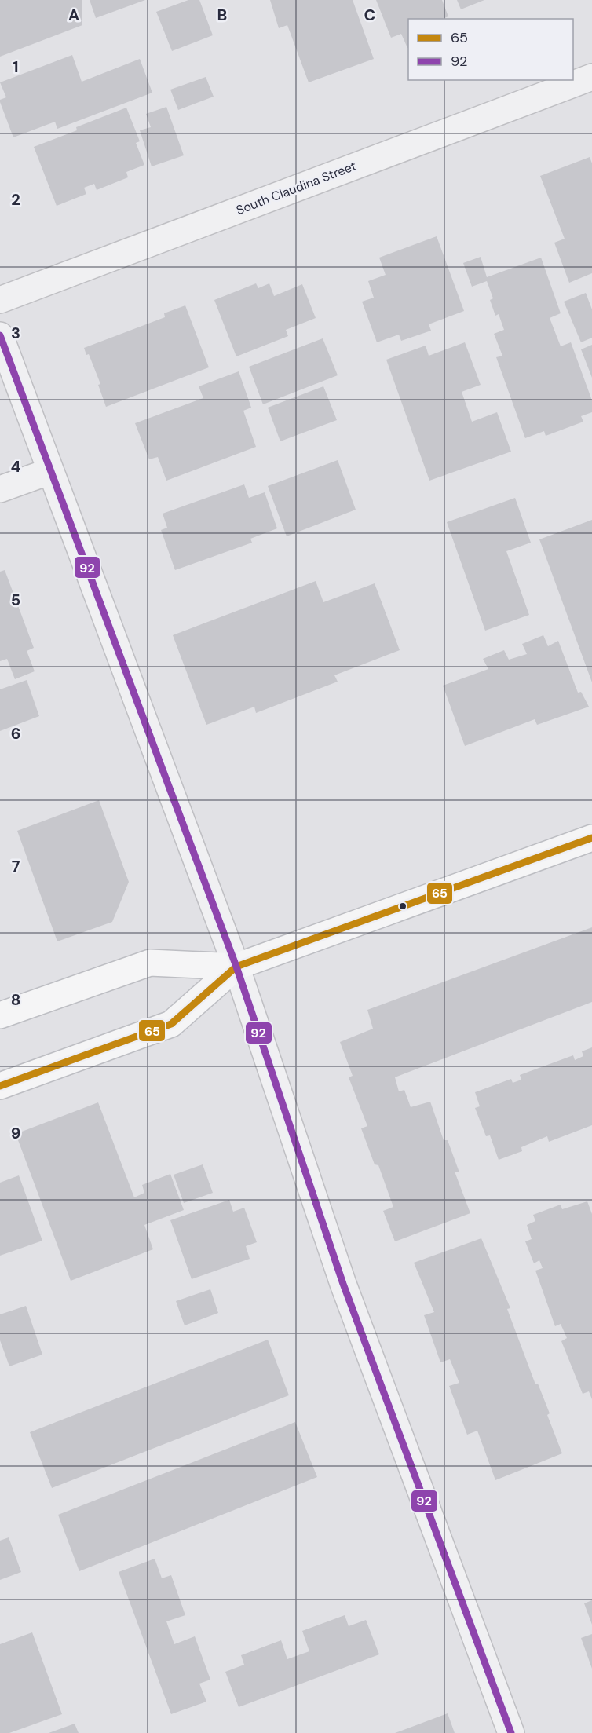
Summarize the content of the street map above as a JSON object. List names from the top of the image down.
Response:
{
  "streets": {
    "street": ["South Claudina Street"]
  },
  "lines": ["transit line 92", "transit line 65"],
  "legend": ["65", "92"],
  "grid": {
    "columns": ["A", "B", "C"],
    "rows": [
      "1",
      "2",
      "3",
      "4",
      "5",
      "6",
      "7",
      "8",
      "9"
    ]
  }
}
